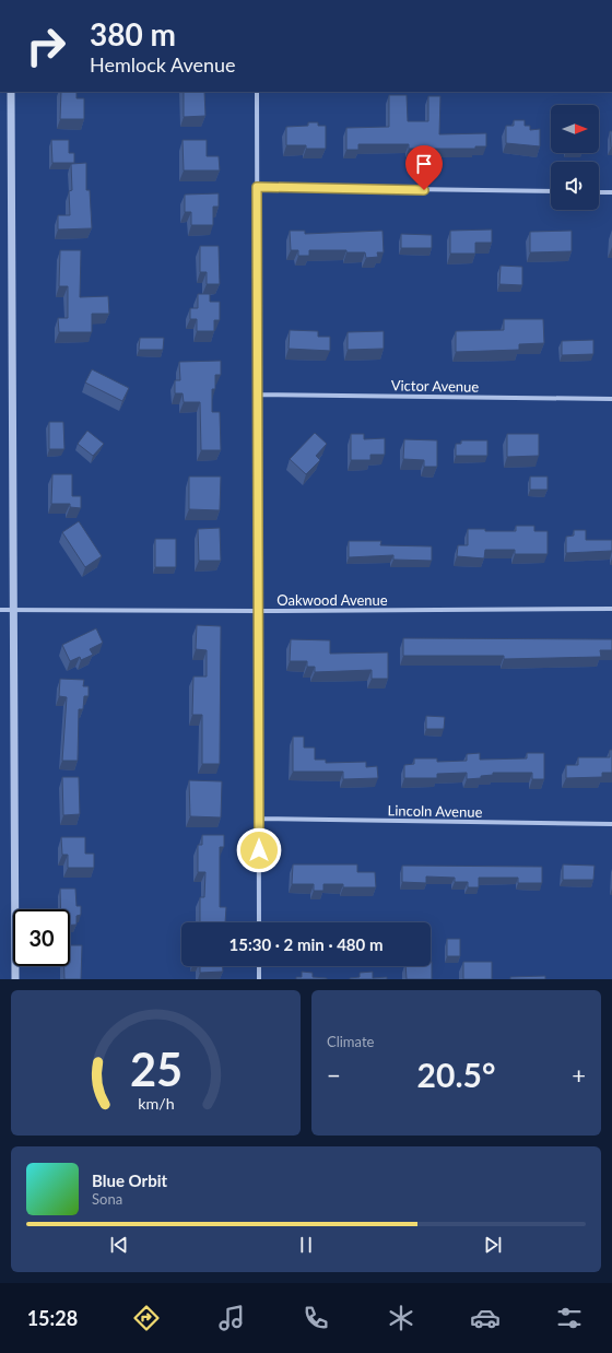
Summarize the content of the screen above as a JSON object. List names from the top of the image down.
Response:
{
  "streets": {
    "street": ["Victor Avenue", "Oakwood Avenue", "Lincoln Avenue"]
  },
  "north": "right",
  "page": {
    "turn": ["380 m", "Hemlock Avenue"],
    "limit": "30",
    "trip": "15:30 · 2 min · 480 m",
    "tile": "Climate",
    "heat": ["−", "20.5°", "+"],
    "song": ["Blue Orbit", "Sona"],
    "tabs": "15:28",
    "gauge": ["25", "km/h"]
  }
}
